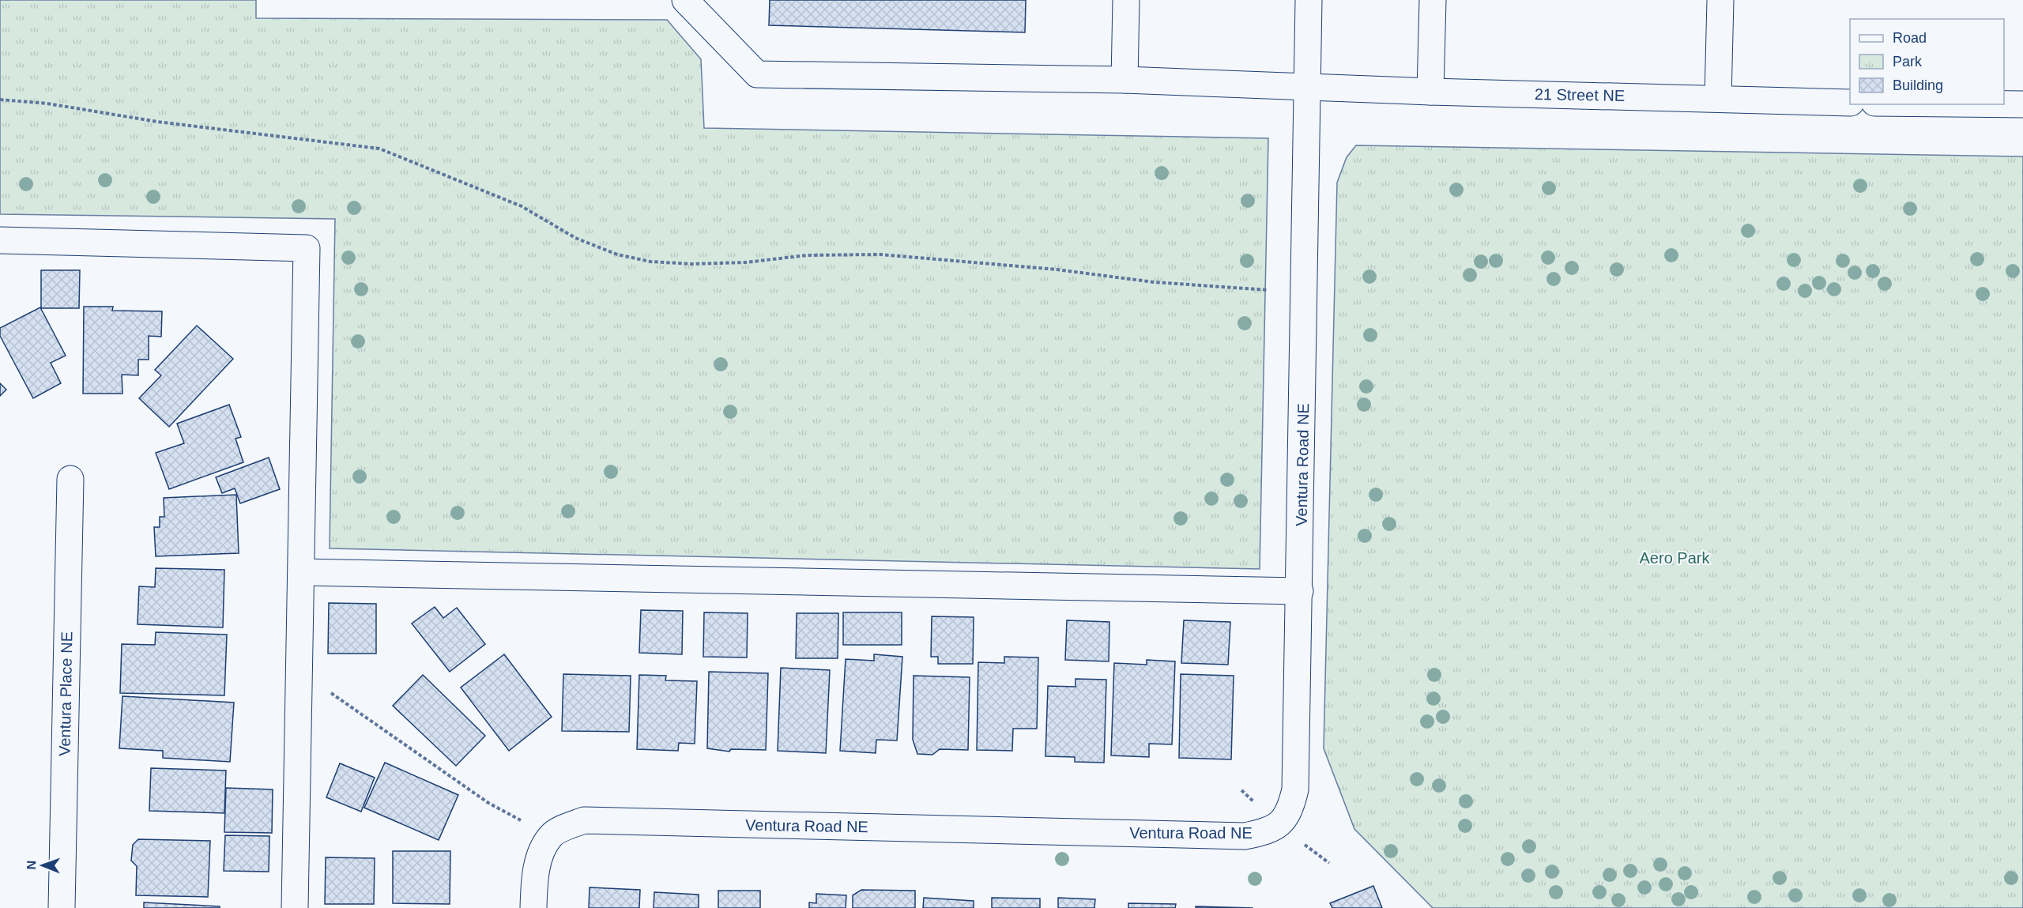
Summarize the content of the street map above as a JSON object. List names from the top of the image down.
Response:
{
  "streets": {
    "street": ["21 Street NE", "Ventura Road NE", "Ventura Place NE"]
  },
  "crossings": [
    ["21 Street NE", "Ventura Road NE"]
  ],
  "parks": ["Aero Park"],
  "legend": ["Road", "Park", "Building"],
  "north": "left"
}
